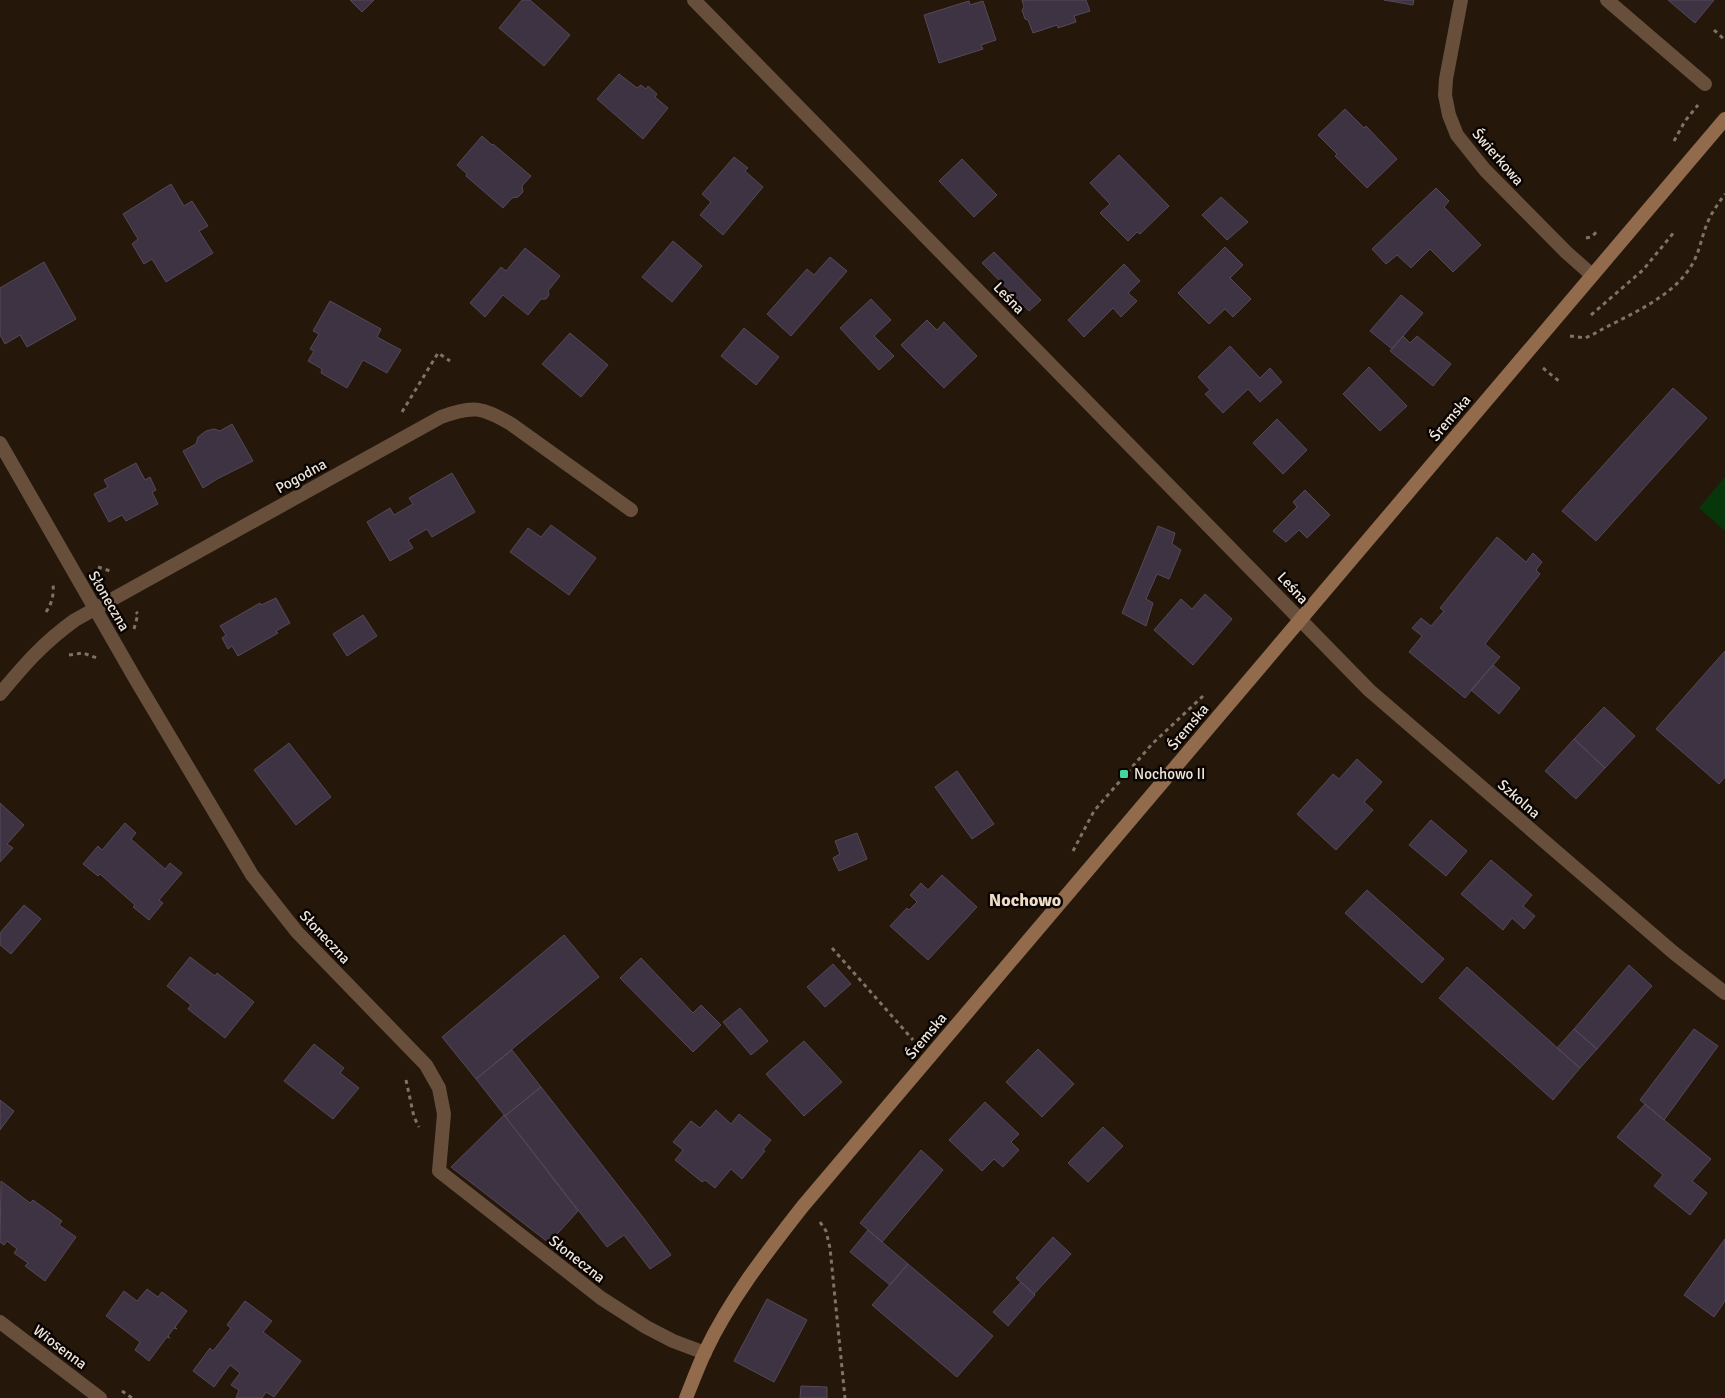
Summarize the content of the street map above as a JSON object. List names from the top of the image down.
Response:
{
  "streets": {
    "main road": ["Śremska"],
    "street": [
      "Świerkowa",
      "Leśna",
      "Pogodna",
      "Słoneczna",
      "Szkolna",
      "Wiosenna"
    ]
  },
  "crossings": [
    ["Świerkowa", "Śremska"],
    ["Leśna", "Śremska"],
    ["Leśna", "Szkolna"],
    ["Śremska", "Słoneczna"],
    ["Śremska", "Szkolna"],
    ["Pogodna", "Słoneczna"]
  ],
  "districts": ["Nochowo"],
  "places": {
    "transit": ["Nochowo II"]
  }
}
